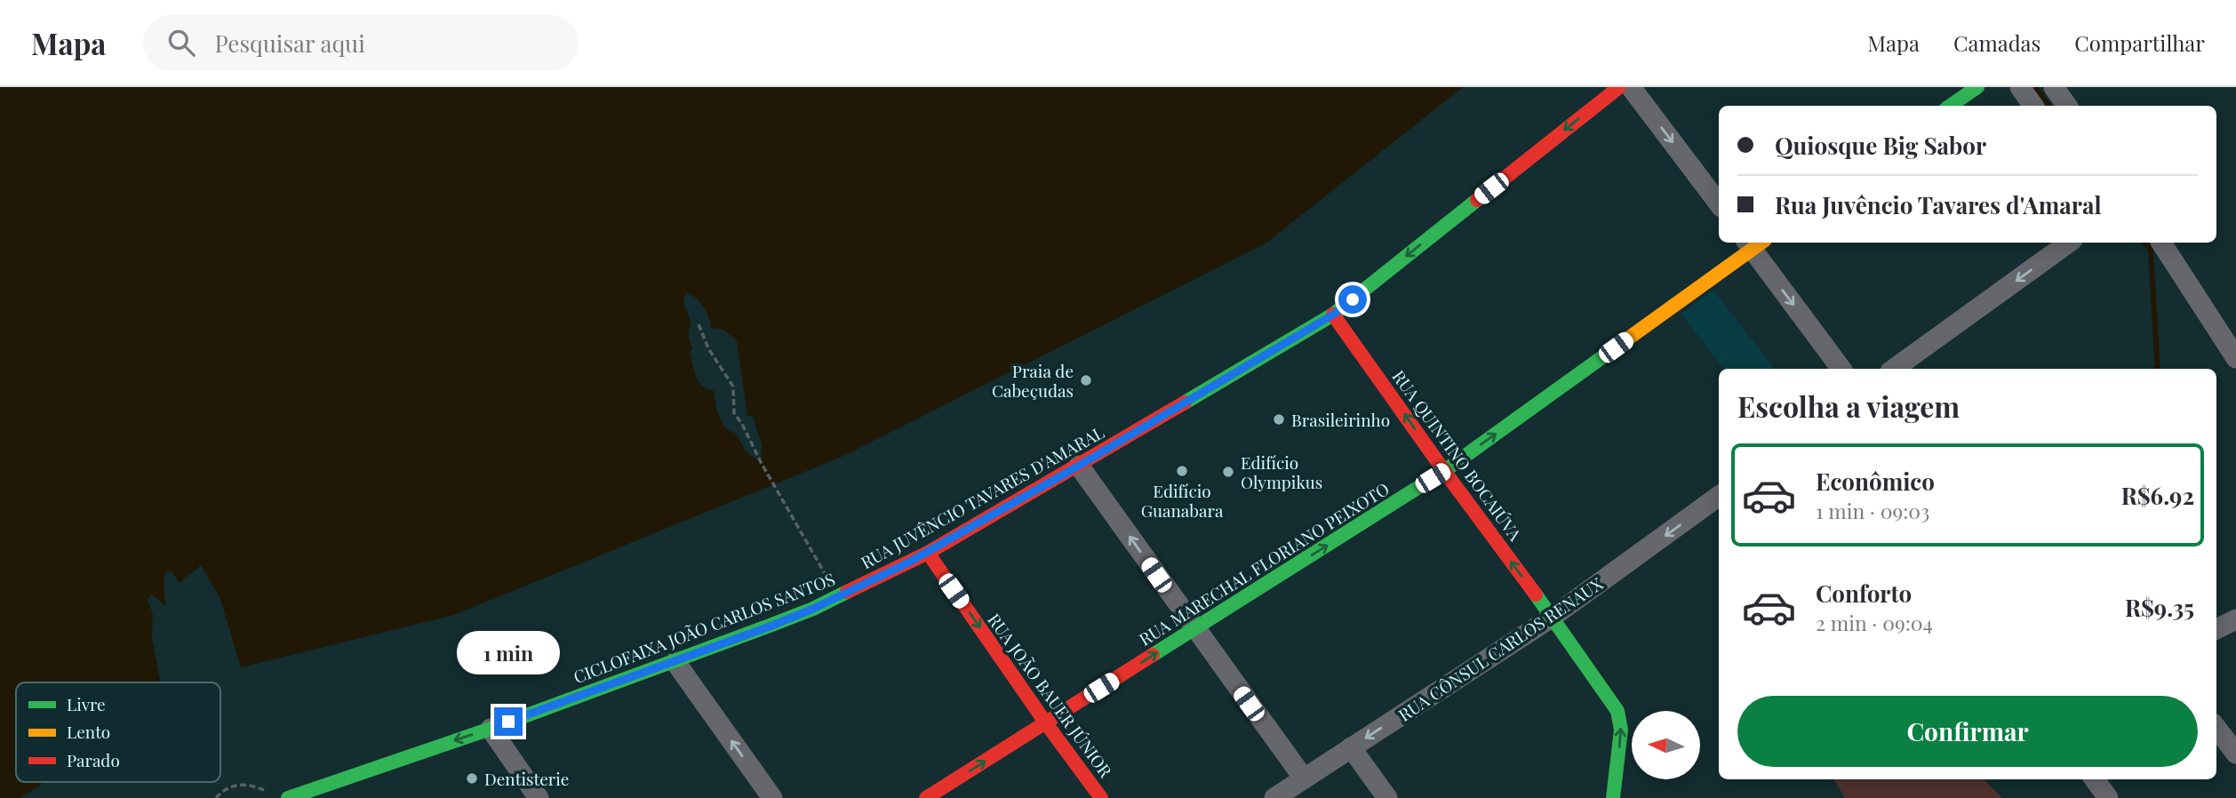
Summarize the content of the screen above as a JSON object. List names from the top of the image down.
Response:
{
  "streets": {
    "street": [
      "RUA QUINTINO BOCAIÚVA",
      "RUA JUVÊNCIO TAVARES D'AMARAL",
      "RUA MARECHAL FLORIANO PEIXOTO",
      "RUA CÔNSUL CARLOS RENAUX",
      "RUA JOÃO BAUER JÚNIOR"
    ]
  },
  "crossings": [
    ["RUA QUINTINO BOCAIÚVA", "RUA JUVÊNCIO TAVARES D'AMARAL"],
    ["RUA QUINTINO BOCAIÚVA", "RUA MARECHAL FLORIANO PEIXOTO"],
    ["RUA QUINTINO BOCAIÚVA", "RUA CÔNSUL CARLOS RENAUX"],
    ["RUA JUVÊNCIO TAVARES D'AMARAL", "RUA JOÃO BAUER JÚNIOR"],
    ["RUA MARECHAL FLORIANO PEIXOTO", "RUA JOÃO BAUER JÚNIOR"]
  ],
  "one_way": [
    "RUA QUINTINO BOCAIÚVA",
    "RUA JUVÊNCIO TAVARES D'AMARAL",
    "RUA MARECHAL FLORIANO PEIXOTO",
    "RUA CÔNSUL CARLOS RENAUX",
    "RUA JOÃO BAUER JÚNIOR"
  ],
  "places": [
    "Praia de Cabeçudas",
    "Brasileirinho",
    "Edifício Guanabara",
    "Edifício Olympikus",
    "Dentisterie"
  ],
  "legend": ["Livre", "Lento", "Parado"],
  "north": "left",
  "page": {
    "header": "Mapa",
    "search": "Pesquisar aqui",
    "nav": ["Mapa", "Camadas", "Compartilhar"],
    "banner": ["Quiosque Big Sabor", "Rua Juvêncio Tavares d'Amaral"],
    "heading": "Escolha a viagem",
    "list": [
      {
        "name": "Econômico",
        "note": "1 min · 09:03",
        "value": "R$6.92"
      },
      {
        "name": "Conforto",
        "note": "2 min · 09:04",
        "value": "R$9.35"
      }
    ],
    "bubble": "1 min",
    "buttons": "Confirmar"
  }
}
